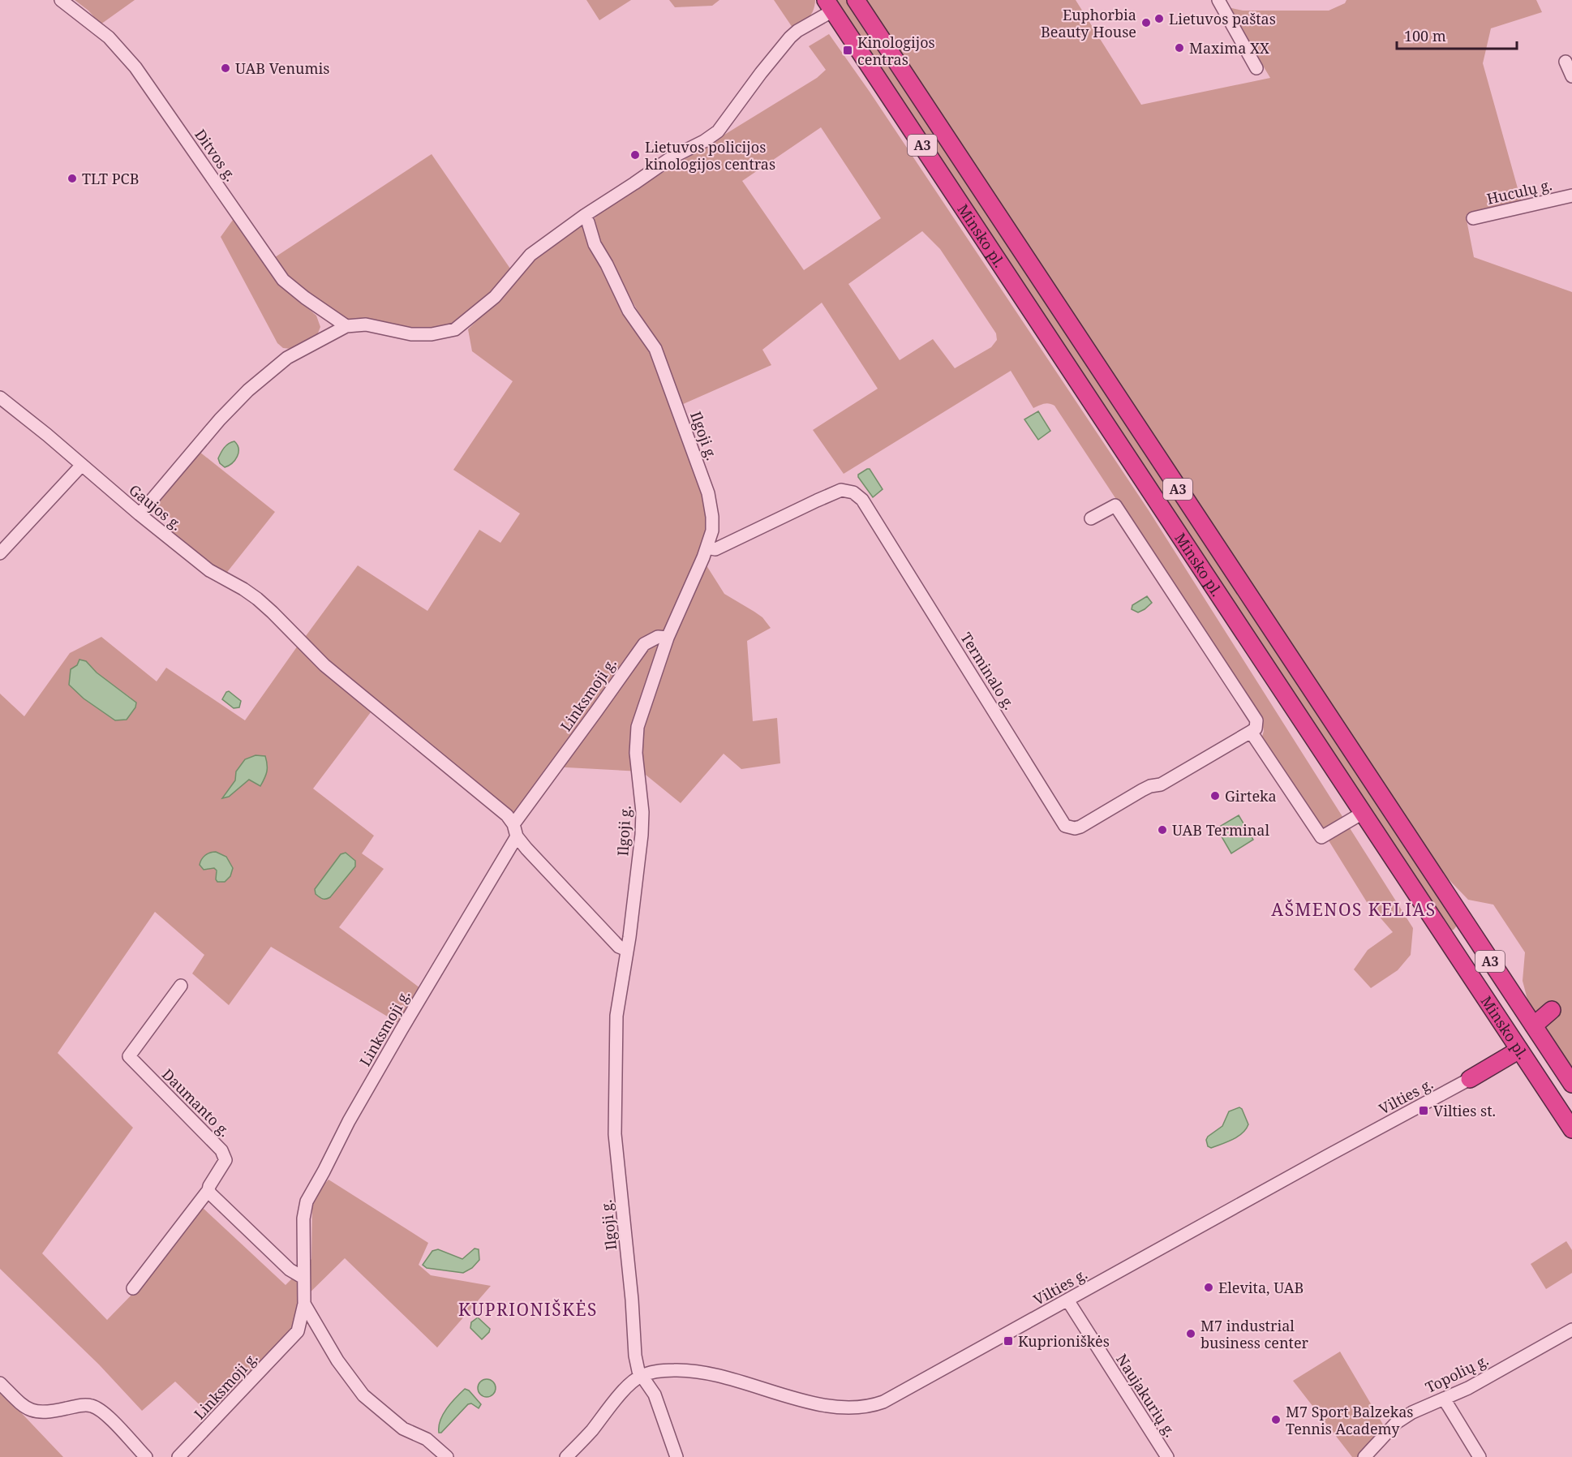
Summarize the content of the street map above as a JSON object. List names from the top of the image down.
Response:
{
  "streets": {
    "highway": ["A3", "Minsko pl."],
    "street": [
      "Ditvos g.",
      "Huculų g.",
      "Ilgoji g.",
      "Gaujos g.",
      "Terminalo g.",
      "Linksmoji g.",
      "Vilties g.",
      "Daumanto g.",
      "Topolių g.",
      "Naujakurių g."
    ]
  },
  "crossings": [
    ["Ilgoji g.", "Terminalo g."],
    ["Ilgoji g.", "Linksmoji g."],
    ["Ilgoji g.", "Vilties g."],
    ["Gaujos g.", "Linksmoji g."],
    ["Vilties g.", "Naujakurių g."]
  ],
  "districts": ["AŠMENOS KELIAS", "KUPRIONIŠKĖS"],
  "places": {
    "other": [
      "Lietuvos paštas",
      "Euphorbia Beauty House",
      "Maxima XX",
      "UAB Venumis",
      "Lietuvos policijos kinologijos centras",
      "TLT PCB",
      "Girteka",
      "UAB Terminal",
      "Elevita, UAB",
      "M7 industrial business center",
      "M7 Sport Balzekas Tennis Academy"
    ],
    "transit": ["Kinologijos centras", "Vilties st.", "Kuprioniškės"]
  },
  "scale_bar": "100 m"
}
